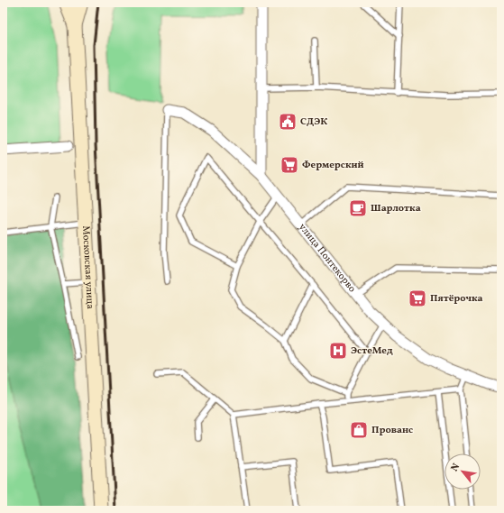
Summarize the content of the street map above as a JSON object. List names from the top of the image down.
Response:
{
  "streets": {
    "main road": ["Московская улица"],
    "street": ["улица Понтекорво"]
  },
  "places": {
    "public building": ["СДЭК"],
    "supermarket": ["Фермерский", "Пятёрочка"],
    "cafe": ["Шарлотка"],
    "hospital": ["ЭстеМед"],
    "shop": ["Прованс"]
  },
  "north": "top left"
}
